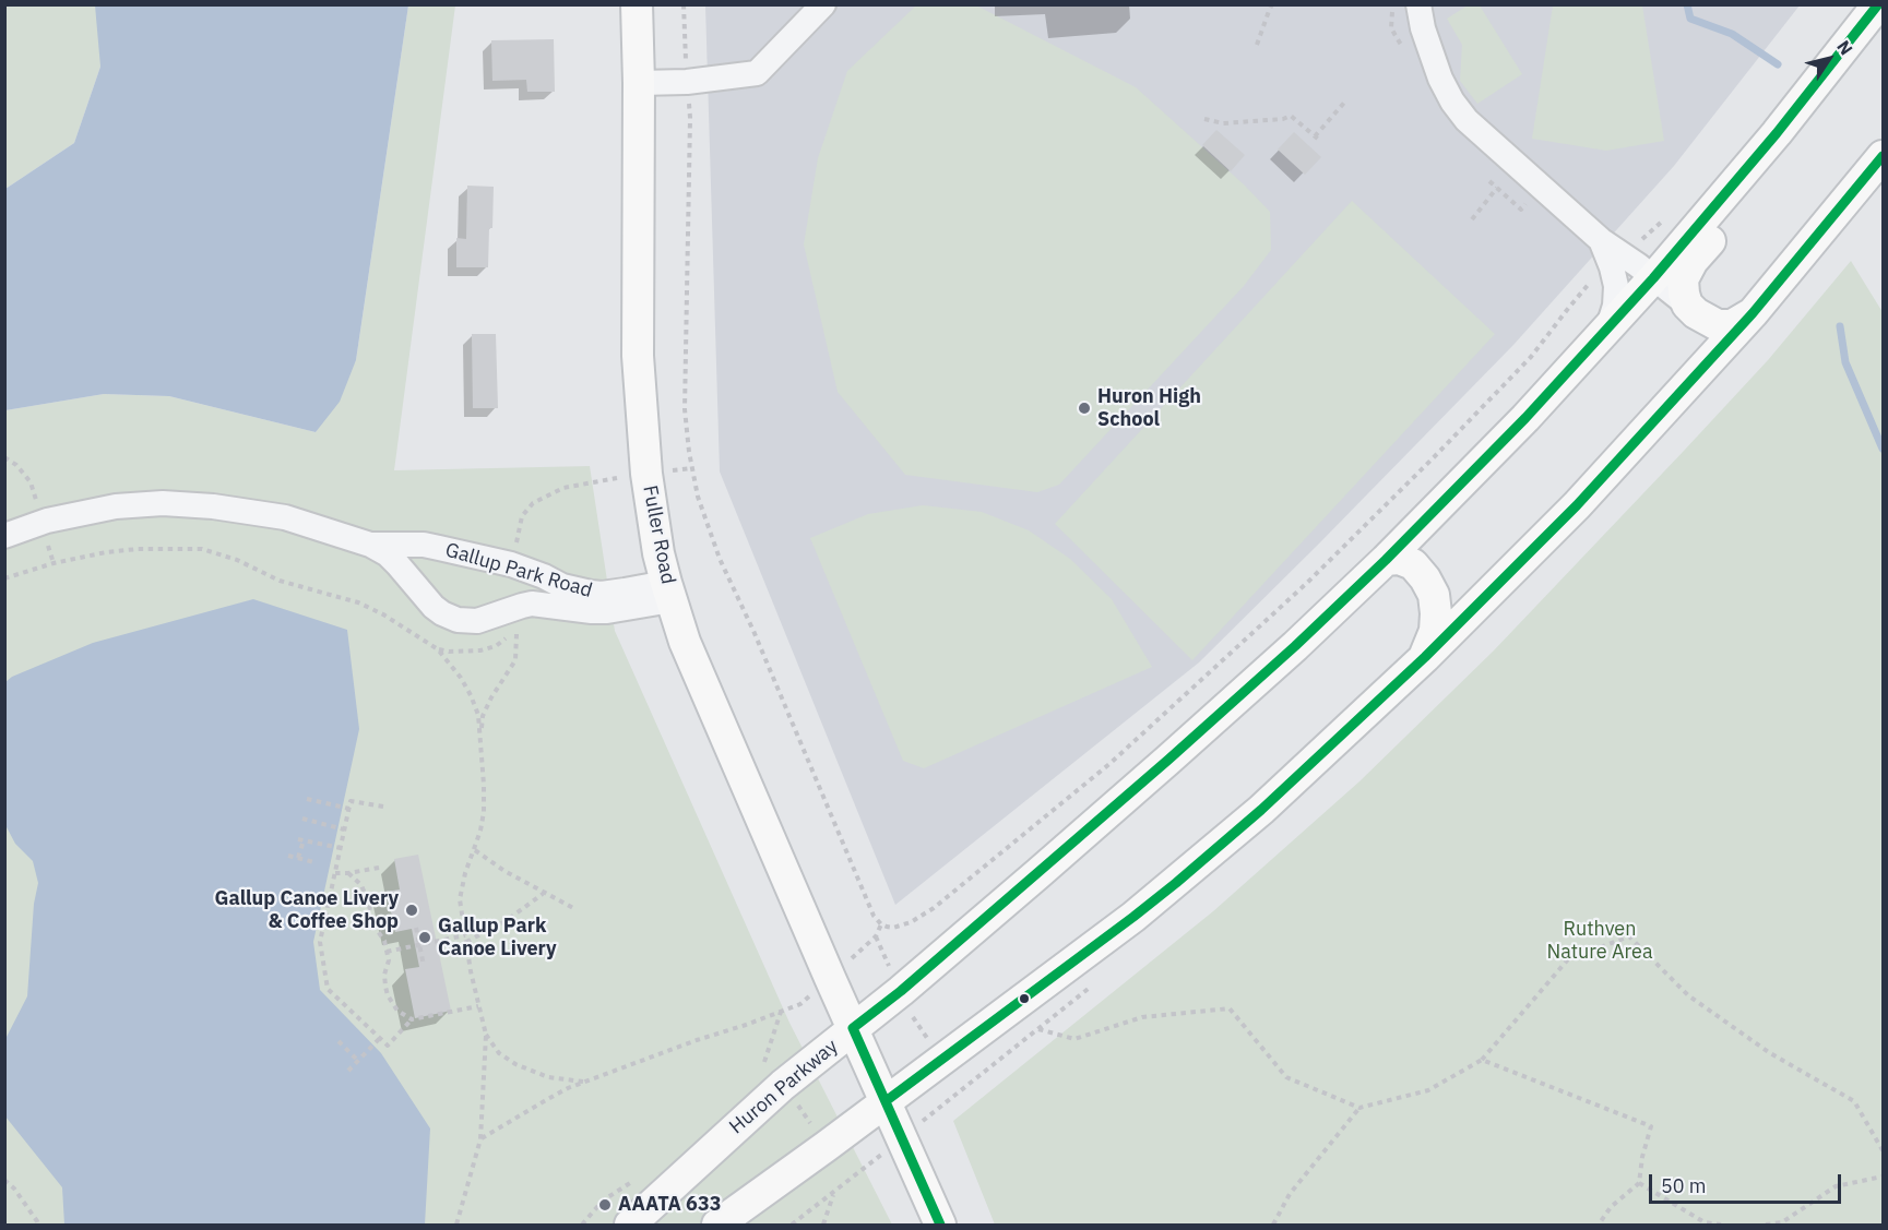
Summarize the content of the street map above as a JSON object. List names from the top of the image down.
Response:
{
  "streets": {
    "main road": ["Fuller Road", "Huron Parkway"],
    "lane": ["Gallup Park Road"]
  },
  "crossings": [
    ["Fuller Road", "Gallup Park Road"],
    ["Fuller Road", "Huron Parkway"]
  ],
  "parks": ["Ruthven Nature Area"],
  "places": [
    "Huron High School",
    "Gallup Canoe Livery & Coffee Shop",
    "Gallup Park Canoe Livery",
    "AAATA 633"
  ],
  "scale_bar": "50 m",
  "north": "top right"
}
